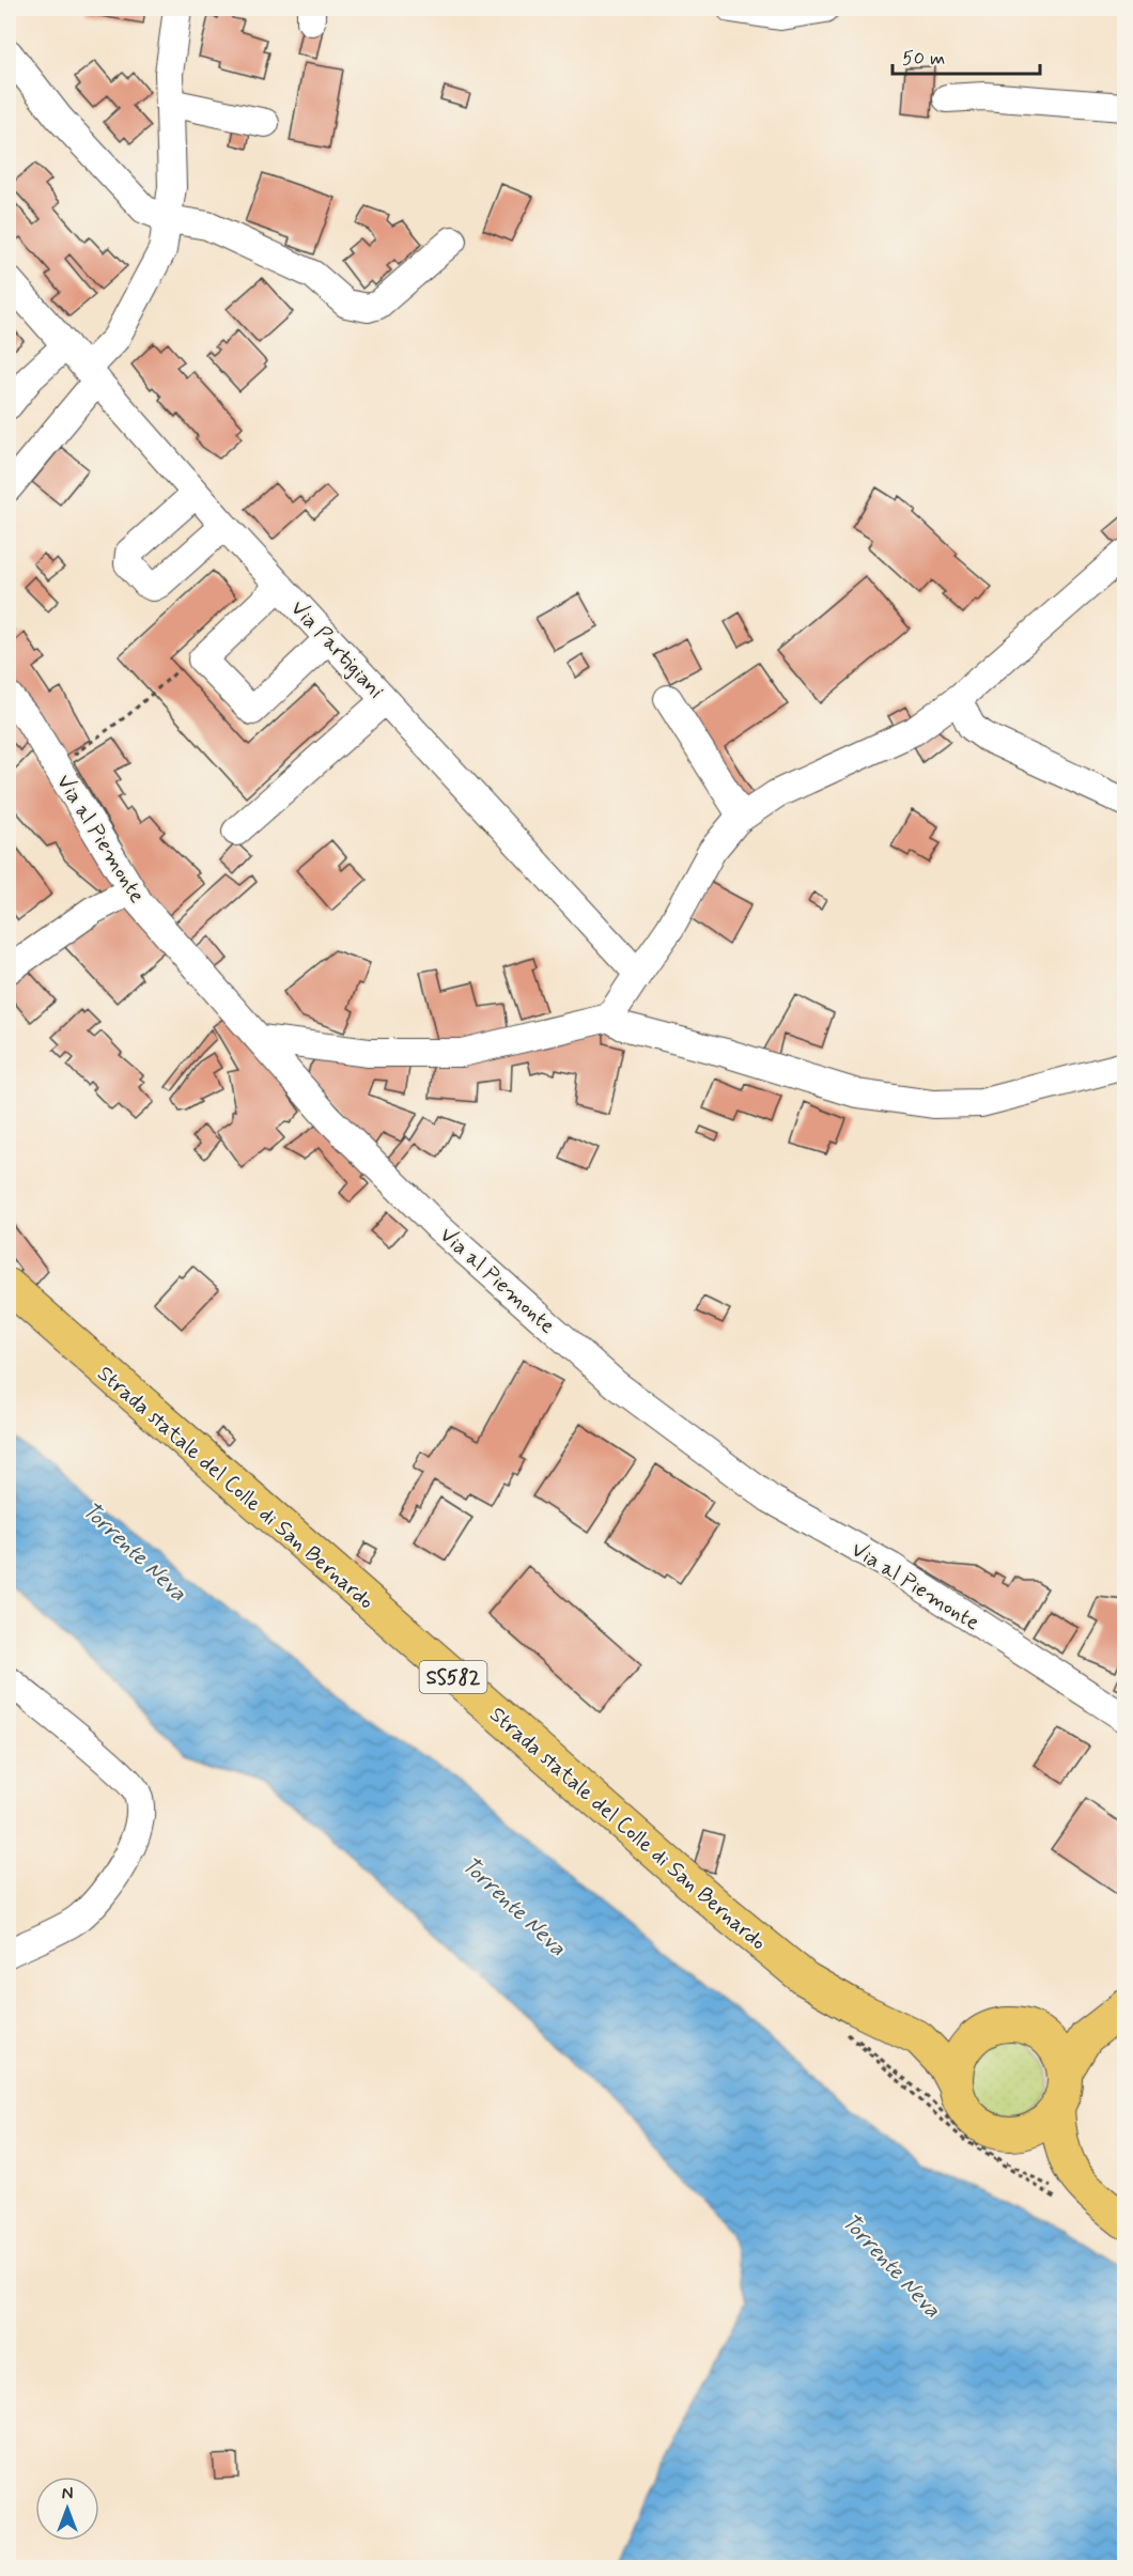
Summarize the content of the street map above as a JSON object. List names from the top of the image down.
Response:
{
  "streets": {
    "main road": ["Strada statale del Colle di San Bernardo", "SS582"],
    "street": ["Via Partigiani", "Via al Piemonte"]
  },
  "water": ["Torrente Neva"],
  "scale_bar": "50 m",
  "north": "top"
}
